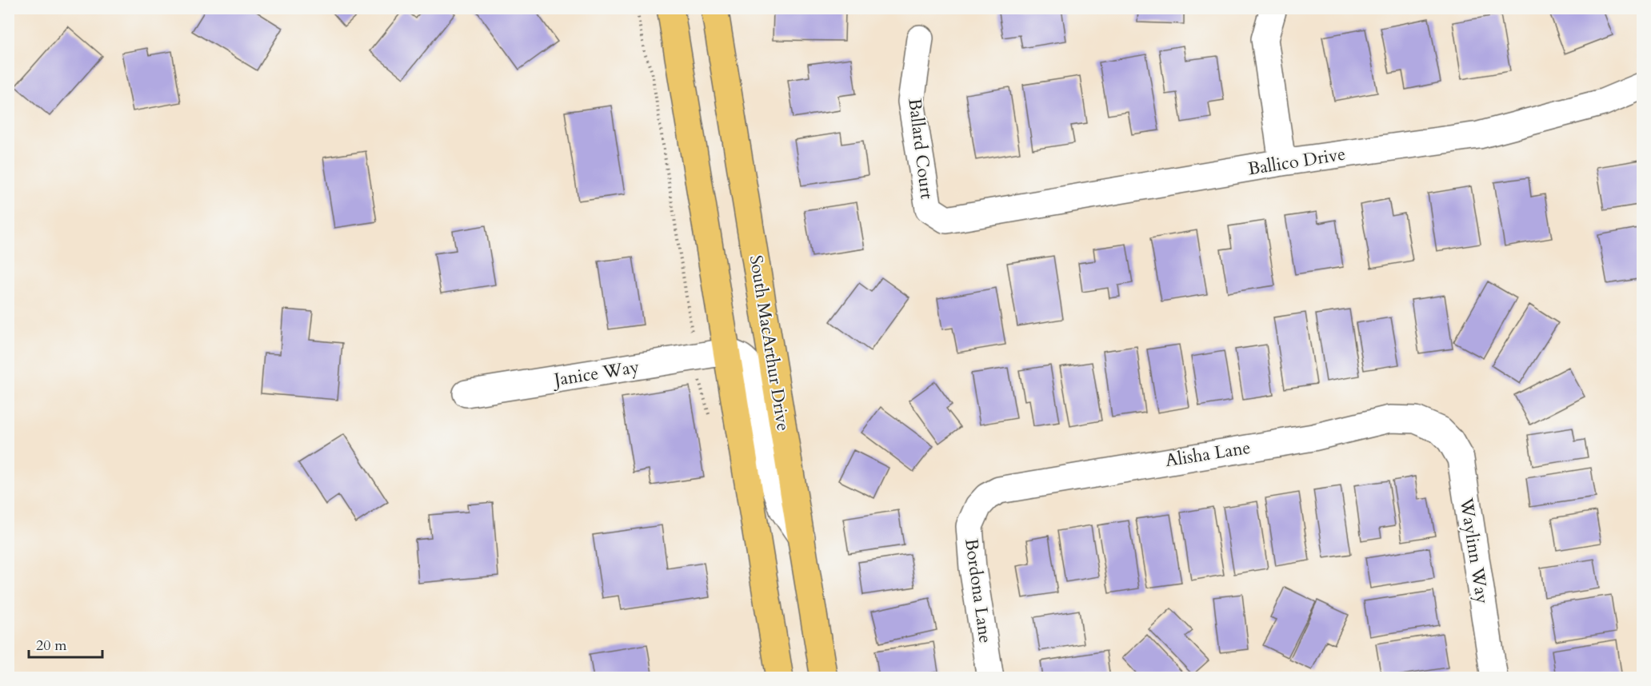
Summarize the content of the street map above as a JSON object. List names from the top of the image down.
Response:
{
  "streets": {
    "main road": ["South MacArthur Drive"],
    "street": [
      "Ballard Court",
      "Ballico Drive",
      "Janice Way",
      "Alisha Lane",
      "Waylinn Way",
      "Bordona Lane"
    ]
  },
  "crossings": [
    ["Ballard Court", "Ballico Drive"],
    ["Alisha Lane", "Waylinn Way"],
    ["Alisha Lane", "Bordona Lane"]
  ],
  "scale_bar": "20 m"
}
